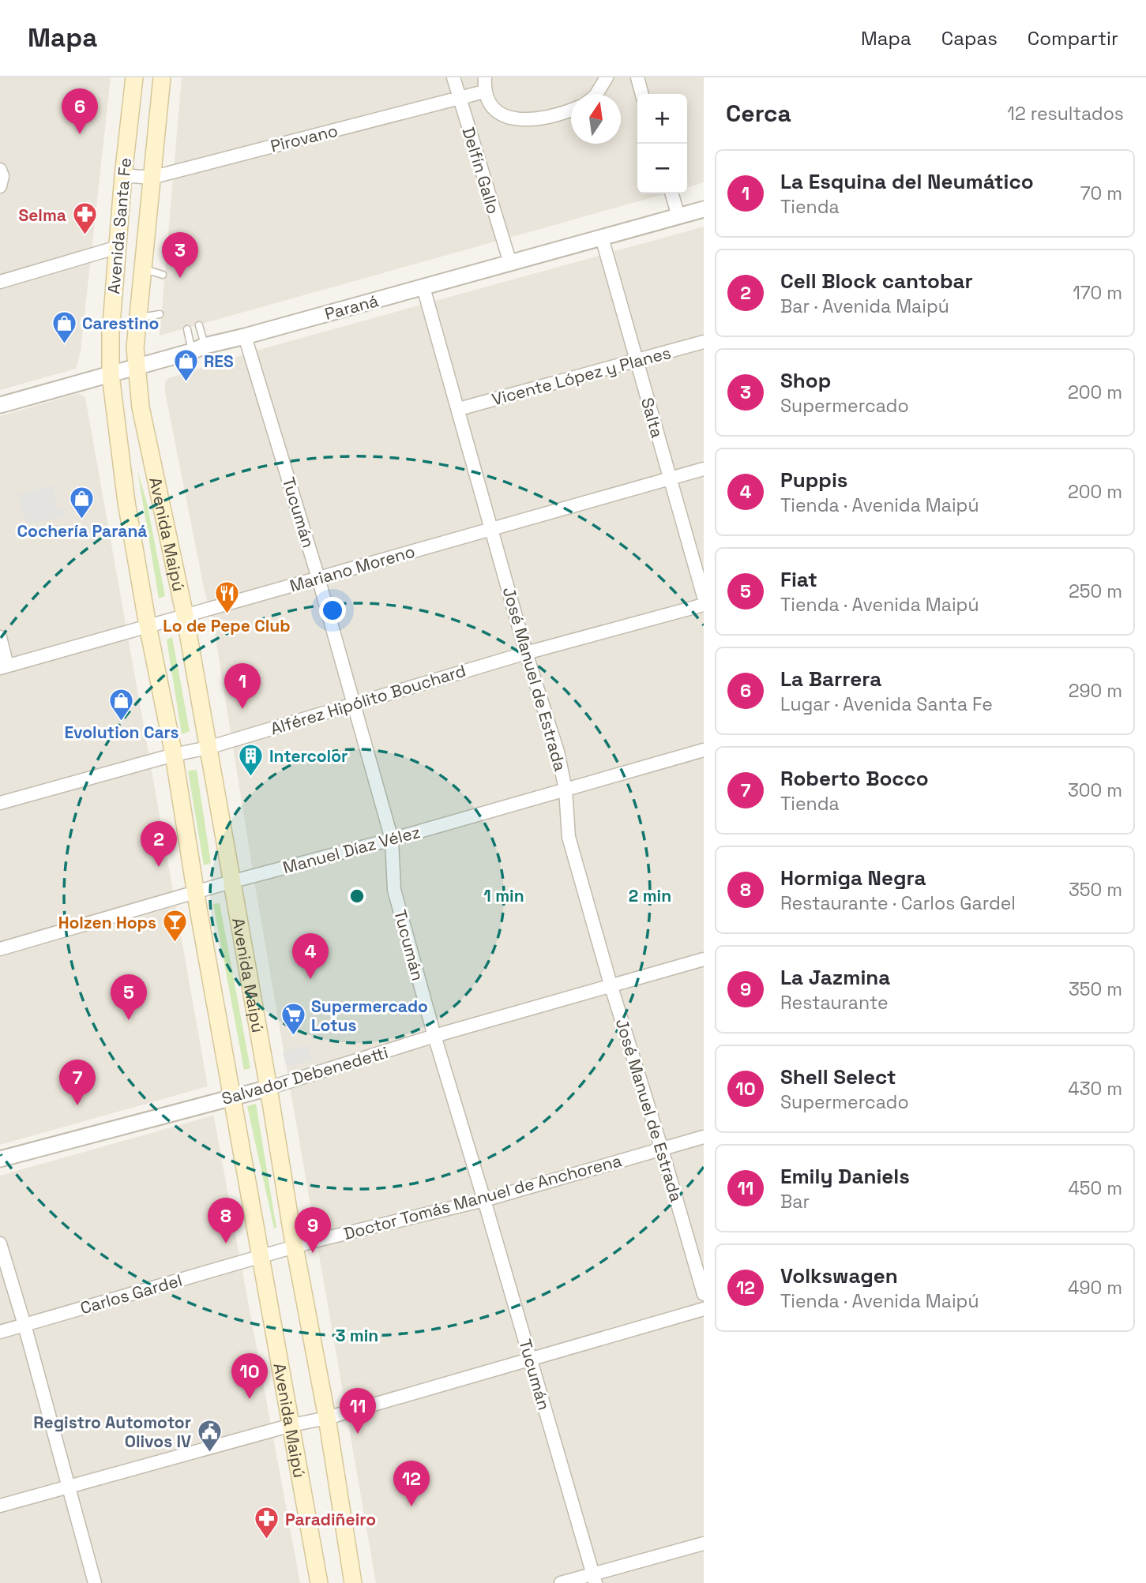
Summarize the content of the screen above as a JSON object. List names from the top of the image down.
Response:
{
  "streets": {
    "main road": ["Avenida Santa Fe", "Avenida Maipú"],
    "street": [
      "Pirovano",
      "Delfín Gallo",
      "Paraná",
      "Vicente López y Planes",
      "Salta",
      "Tucumán",
      "Mariano Moreno",
      "José Manuel de Estrada",
      "Alférez Hipólito Bouchard",
      "Manuel Díaz Vélez",
      "Salvador Debenedetti",
      "Doctor Tomás Manuel de Anchorena",
      "Carlos Gardel"
    ]
  },
  "crossings": [
    ["Pirovano", "Delfín Gallo"],
    ["Pirovano", "Avenida Santa Fe"],
    ["Delfín Gallo", "Paraná"],
    ["Avenida Santa Fe", "Paraná"],
    ["Avenida Santa Fe", "Avenida Maipú"],
    ["Paraná", "Salta"],
    ["Paraná", "Tucumán"],
    ["Paraná", "Avenida Maipú"],
    ["Paraná", "José Manuel de Estrada"],
    ["Vicente López y Planes", "Salta"],
    ["Vicente López y Planes", "José Manuel de Estrada"],
    ["Salta", "Mariano Moreno"],
    ["Tucumán", "Mariano Moreno"],
    ["Tucumán", "Alférez Hipólito Bouchard"],
    ["Tucumán", "Manuel Díaz Vélez"],
    ["Tucumán", "Salvador Debenedetti"],
    ["Tucumán", "Doctor Tomás Manuel de Anchorena"],
    ["Avenida Maipú", "Mariano Moreno"],
    ["Avenida Maipú", "Alférez Hipólito Bouchard"],
    ["Avenida Maipú", "Manuel Díaz Vélez"],
    ["Avenida Maipú", "Salvador Debenedetti"],
    ["Avenida Maipú", "Doctor Tomás Manuel de Anchorena"],
    ["Avenida Maipú", "Carlos Gardel"],
    ["Mariano Moreno", "José Manuel de Estrada"],
    ["José Manuel de Estrada", "Alférez Hipólito Bouchard"],
    ["José Manuel de Estrada", "Manuel Díaz Vélez"],
    ["José Manuel de Estrada", "Salvador Debenedetti"],
    ["José Manuel de Estrada", "Doctor Tomás Manuel de Anchorena"],
    ["Doctor Tomás Manuel de Anchorena", "Carlos Gardel"]
  ],
  "places": {
    "pharmacy": ["Selma", "Paradiñeiro"],
    "shop": [
      "Carestino",
      "RES",
      "Cochería Paraná",
      "Evolution Cars"
    ],
    "restaurant": ["Lo de Pepe Club"],
    "building": ["Intercolor"],
    "bar": ["Holzen Hops"],
    "supermarket": ["Supermercado Lotus"],
    "public building": ["Registro Automotor Olivos IV"]
  },
  "north": "top",
  "page": {
    "header": "Mapa",
    "nav": ["Mapa", "Capas", "Compartir"],
    "heading": ["Cerca", "12 resultados"],
    "pins": [
      "6",
      "3",
      "1",
      "2",
      "4",
      "5",
      "7",
      "8",
      "9",
      "10",
      "11",
      "12"
    ],
    "map_buttons": ["+", "−"],
    "list": [
      {
        "mark": "1",
        "name": "La Esquina del Neumático",
        "note": "Tienda",
        "value": "70 m"
      },
      {
        "mark": "2",
        "name": "Cell Block cantobar",
        "note": "Bar · Avenida Maipú",
        "value": "170 m"
      },
      {
        "mark": "3",
        "name": "Shop",
        "note": "Supermercado",
        "value": "200 m"
      },
      {
        "mark": "4",
        "name": "Puppis",
        "note": "Tienda · Avenida Maipú",
        "value": "200 m"
      },
      {
        "mark": "5",
        "name": "Fiat",
        "note": "Tienda · Avenida Maipú",
        "value": "250 m"
      },
      {
        "mark": "6",
        "name": "La Barrera",
        "note": "Lugar · Avenida Santa Fe",
        "value": "290 m"
      },
      {
        "mark": "7",
        "name": "Roberto Bocco",
        "note": "Tienda",
        "value": "300 m"
      },
      {
        "mark": "8",
        "name": "Hormiga Negra",
        "note": "Restaurante · Carlos Gardel",
        "value": "350 m"
      },
      {
        "mark": "9",
        "name": "La Jazmina",
        "note": "Restaurante",
        "value": "350 m"
      },
      {
        "mark": "10",
        "name": "Shell Select",
        "note": "Supermercado",
        "value": "430 m"
      },
      {
        "mark": "11",
        "name": "Emily Daniels",
        "note": "Bar",
        "value": "450 m"
      },
      {
        "mark": "12",
        "name": "Volkswagen",
        "note": "Tienda · Avenida Maipú",
        "value": "490 m"
      }
    ]
  },
  "rings": ["1 min", "2 min", "3 min"]
}
